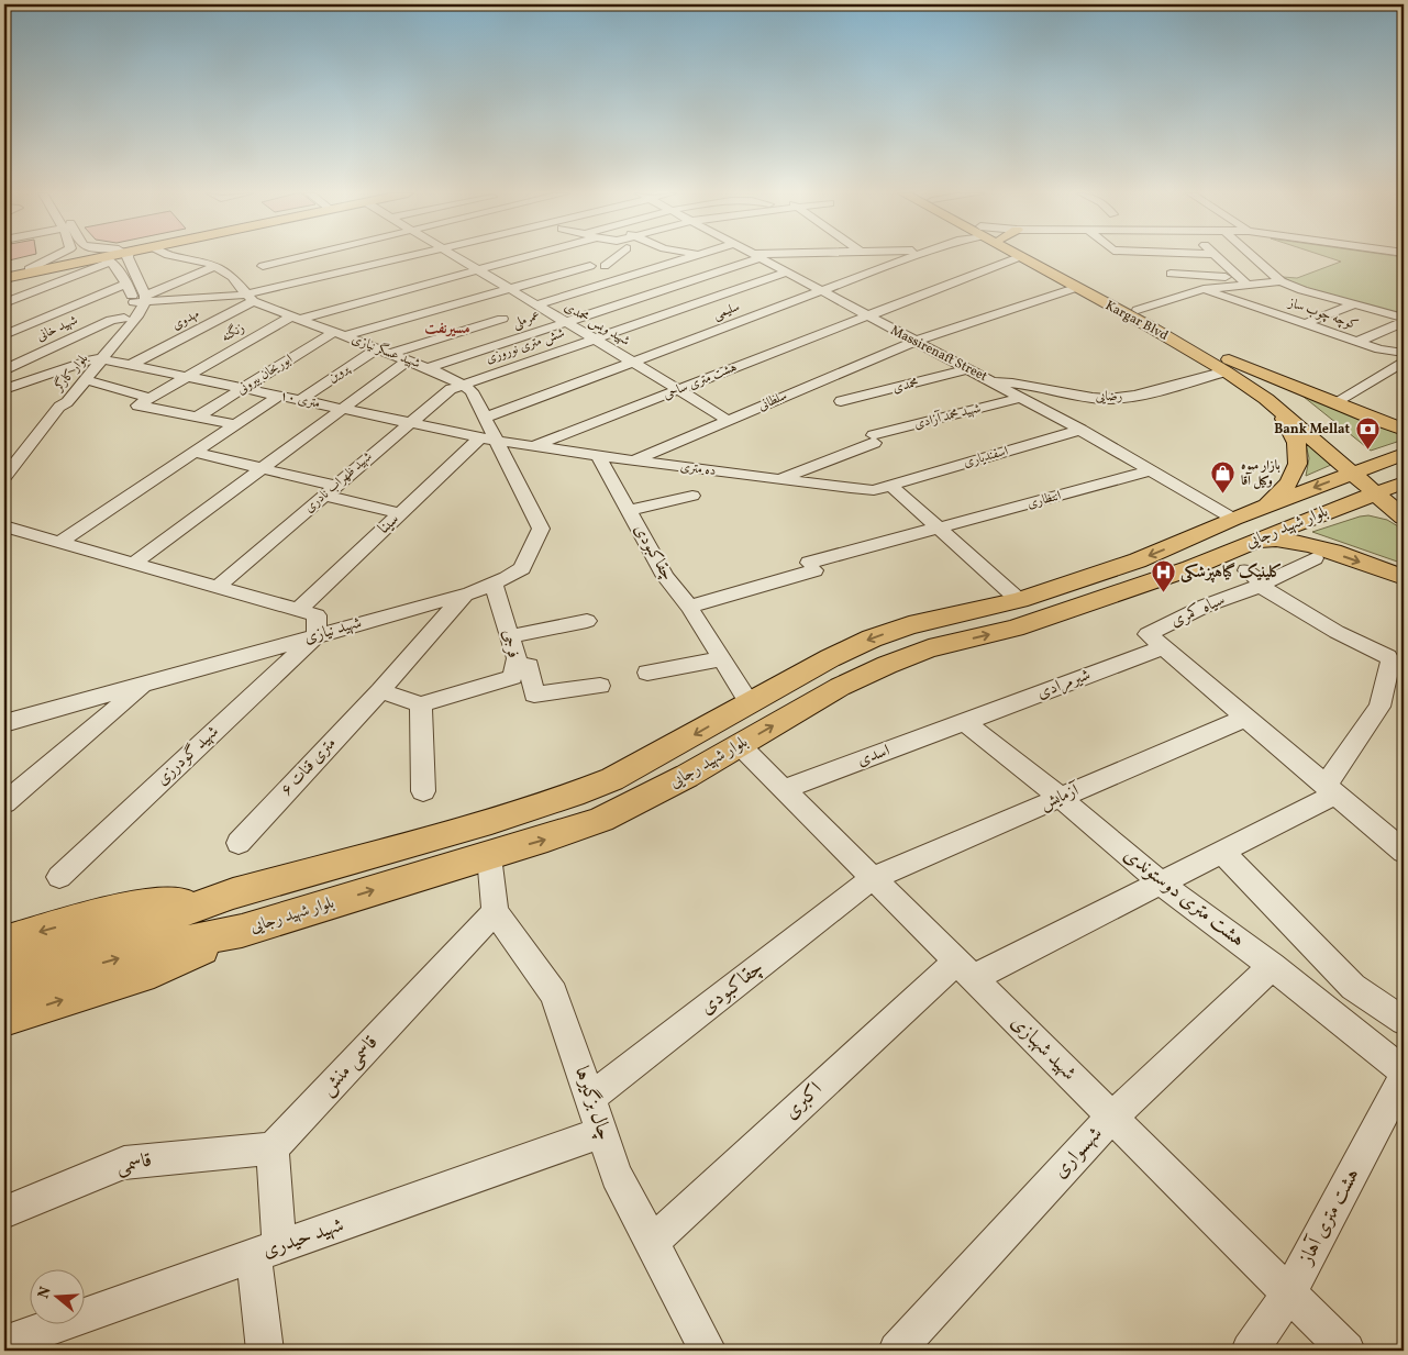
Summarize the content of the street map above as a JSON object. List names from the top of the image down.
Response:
{
  "streets": {
    "main road": ["Kargar Blvd", "بلوار شهید رجایی"],
    "street": [
      "سلیمی",
      "کوچه چوب ساز",
      "مهدوی",
      "عمرملی",
      "شهید ویس محمدی",
      "شهید خانی",
      "زنگنه",
      "شش متری نوروزی",
      "شهید عسگر نیازی",
      "Massirenaft Street",
      "بلوار کارگر",
      "پروین",
      "ابوریحان بیرونی",
      "هشت متری ساحی",
      "محمدی",
      "رضایی",
      "۱۰ متری",
      "سلطانی",
      "شهید محمد آزادی",
      "اسفندیاری",
      "ده متری",
      "شهید ظهراب نادری",
      "انتظاری",
      "سینا",
      "چقاکبودی",
      "سیاه کمری",
      "شهید نیازی",
      "فرجی",
      "شیرمرادی",
      "شهید گودرزی",
      "اسدی",
      "۶ متری قنات",
      "آزمایش",
      "هشت متری دوستوندی",
      "شهید شهبازی",
      "قاسمی منش",
      "اکبری",
      "چال بزگیرها",
      "شهسواری",
      "قاسمی",
      "هشت متری آهاز",
      "شهید حیدری"
    ]
  },
  "crossings": [
    ["سلیمی", "شهید ویس محمدی"],
    ["سلیمی", "شهید عسگر نیازی"],
    ["سلیمی", "Massirenaft Street"],
    ["مهدوی", "شهید عسگر نیازی"],
    ["مهدوی", "۱۰ متری"],
    ["عمرملی", "شهید ویس محمدی"],
    ["عمرملی", "شهید عسگر نیازی"],
    ["Kargar Blvd", "هشت متری ساحی"],
    ["Kargar Blvd", "رضایی"],
    ["Kargar Blvd", "بلوار شهید رجایی"],
    ["شهید ویس محمدی", "زنگنه"],
    ["شهید ویس محمدی", "شش متری نوروزی"],
    ["شهید ویس محمدی", "ابوریحان بیرونی"],
    ["شهید ویس محمدی", "هشت متری ساحی"],
    ["شهید ویس محمدی", "سلطانی"],
    ["شهید خانی", "بلوار کارگر"],
    ["زنگنه", "شهید عسگر نیازی"],
    ["زنگنه", "۱۰ متری"],
    ["شش متری نوروزی", "شهید عسگر نیازی"],
    ["شش متری نوروزی", "Massirenaft Street"],
    ["شش متری نوروزی", "شهید ظهراب نادری"],
    ["شهید عسگر نیازی", "پروین"],
    ["شهید عسگر نیازی", "ابوریحان بیرونی"],
    ["شهید عسگر نیازی", "۱۰ متری"],
    ["شهید عسگر نیازی", "ده متری"],
    ["شهید عسگر نیازی", "شهید ظهراب نادری"],
    ["شهید عسگر نیازی", "سینا"],
    ["شهید عسگر نیازی", "شهید نیازی"],
    ["Massirenaft Street", "هشت متری ساحی"],
    ["Massirenaft Street", "محمدی"],
    ["Massirenaft Street", "رضایی"],
    ["Massirenaft Street", "سلطانی"],
    ["Massirenaft Street", "شهید محمد آزادی"],
    ["Massirenaft Street", "اسفندیاری"],
    ["Massirenaft Street", "انتظاری"],
    ["Massirenaft Street", "بلوار شهید رجایی"],
    ["بلوار کارگر", "۱۰ متری"],
    ["پروین", "۱۰ متری"],
    ["ابوریحان بیرونی", "۱۰ متری"],
    ["هشت متری ساحی", "ده متری"],
    ["۱۰ متری", "ده متری"],
    ["۱۰ متری", "شهید ظهراب نادری"],
    ["۱۰ متری", "سینا"],
    ["۱۰ متری", "شهید نیازی"],
    ["سلطانی", "ده متری"],
    ["شهید محمد آزادی", "ده متری"],
    ["اسفندیاری", "ده متری"],
    ["ده متری", "سینا"],
    ["ده متری", "چقاکبودی"],
    ["ده متری", "شهید نیازی"],
    ["انتظاری", "چقاکبودی"],
    ["سینا", "شهید نیازی"],
    ["بلوار شهید رجایی", "چقاکبودی"],
    ["بلوار شهید رجایی", "شهید شهبازی"],
    ["چقاکبودی", "آزمایش"],
    ["چقاکبودی", "شهید شهبازی"],
    ["چقاکبودی", "چال بزگیرها"],
    ["سیاه کمری", "شیرمرادی"],
    ["شهید نیازی", "فرجی"],
    ["شهید نیازی", "شهید گودرزی"],
    ["شهید نیازی", "۶ متری قنات"],
    ["شیرمرادی", "اسدی"],
    ["شیرمرادی", "هشت متری دوستوندی"],
    ["اسدی", "هشت متری دوستوندی"],
    ["اسدی", "شهید شهبازی"],
    ["آزمایش", "هشت متری دوستوندی"],
    ["آزمایش", "شهید شهبازی"],
    ["هشت متری دوستوندی", "اکبری"],
    ["هشت متری دوستوندی", "شهسواری"],
    ["شهید شهبازی", "اکبری"],
    ["شهید شهبازی", "شهسواری"],
    ["شهید شهبازی", "هشت متری آهاز"],
    ["قاسمی منش", "چال بزگیرها"],
    ["قاسمی منش", "قاسمی"],
    ["اکبری", "چال بزگیرها"],
    ["چال بزگیرها", "شهید حیدری"]
  ],
  "districts": ["مسیرنفت"],
  "places": {
    "bank": ["Bank Mellat"],
    "shop": ["بازار میوه وکیل آقا"],
    "hospital": ["کلینیک گیاهپزشکی"]
  },
  "north": "left"
}
